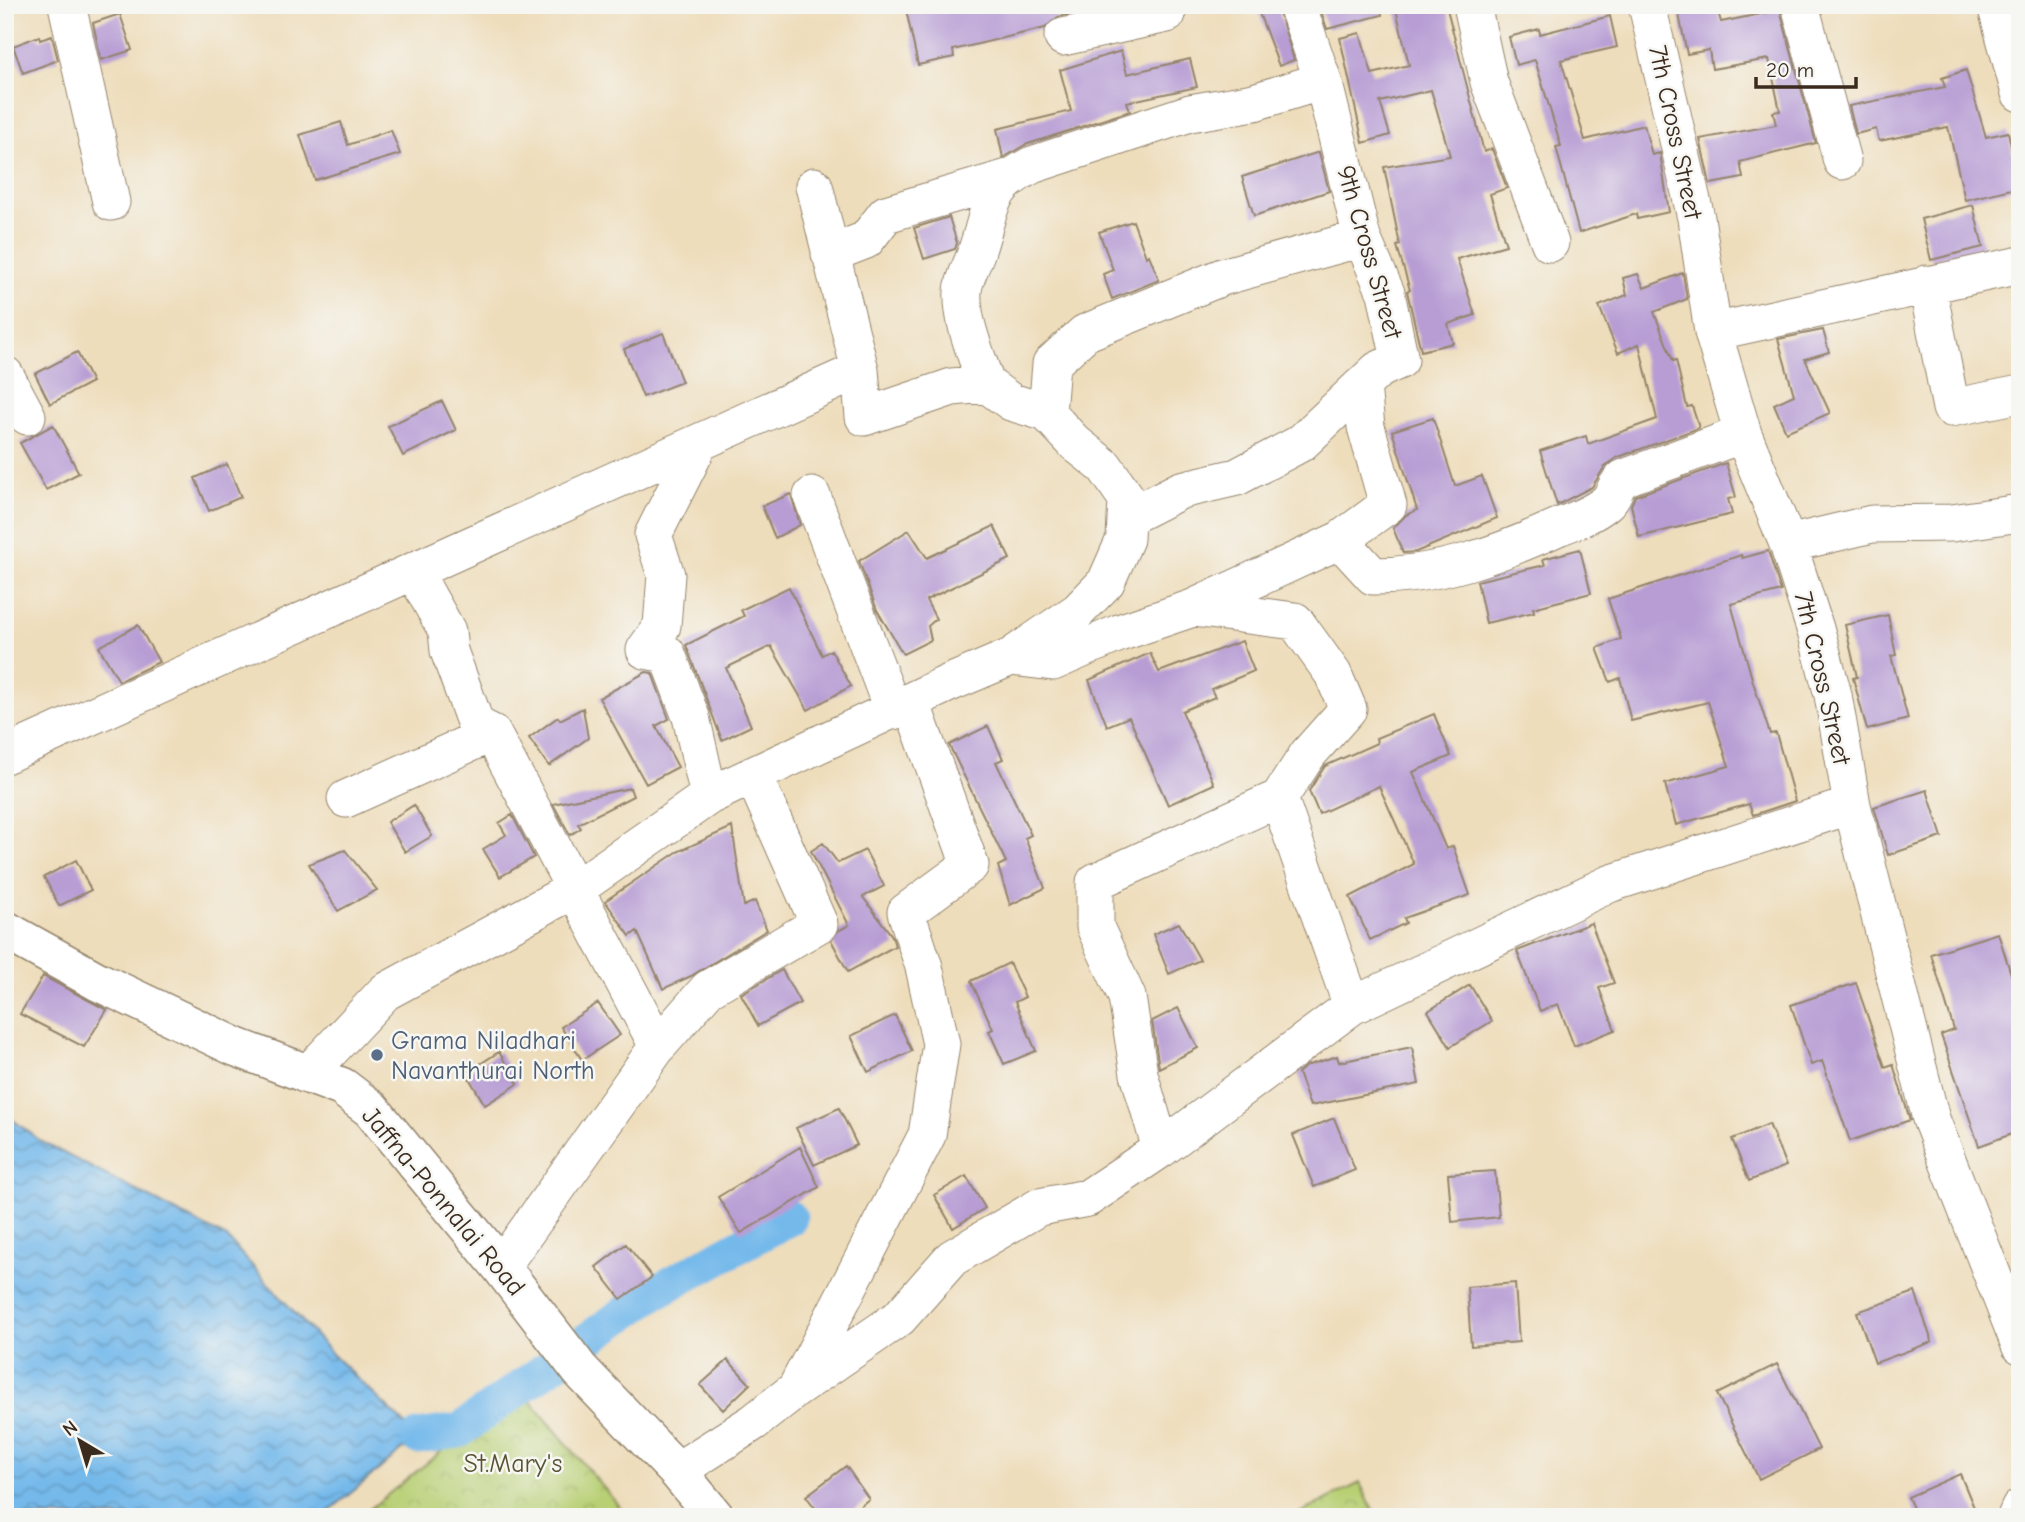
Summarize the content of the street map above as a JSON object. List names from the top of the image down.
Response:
{
  "streets": {
    "main road": ["Jaffna-Ponnalai Road"],
    "street": ["7th Cross Street", "9th Cross Street"]
  },
  "parks": ["St.Mary's"],
  "places": ["Grama Niladhari Navanthurai North"],
  "scale_bar": "20 m",
  "north": "top left"
}
